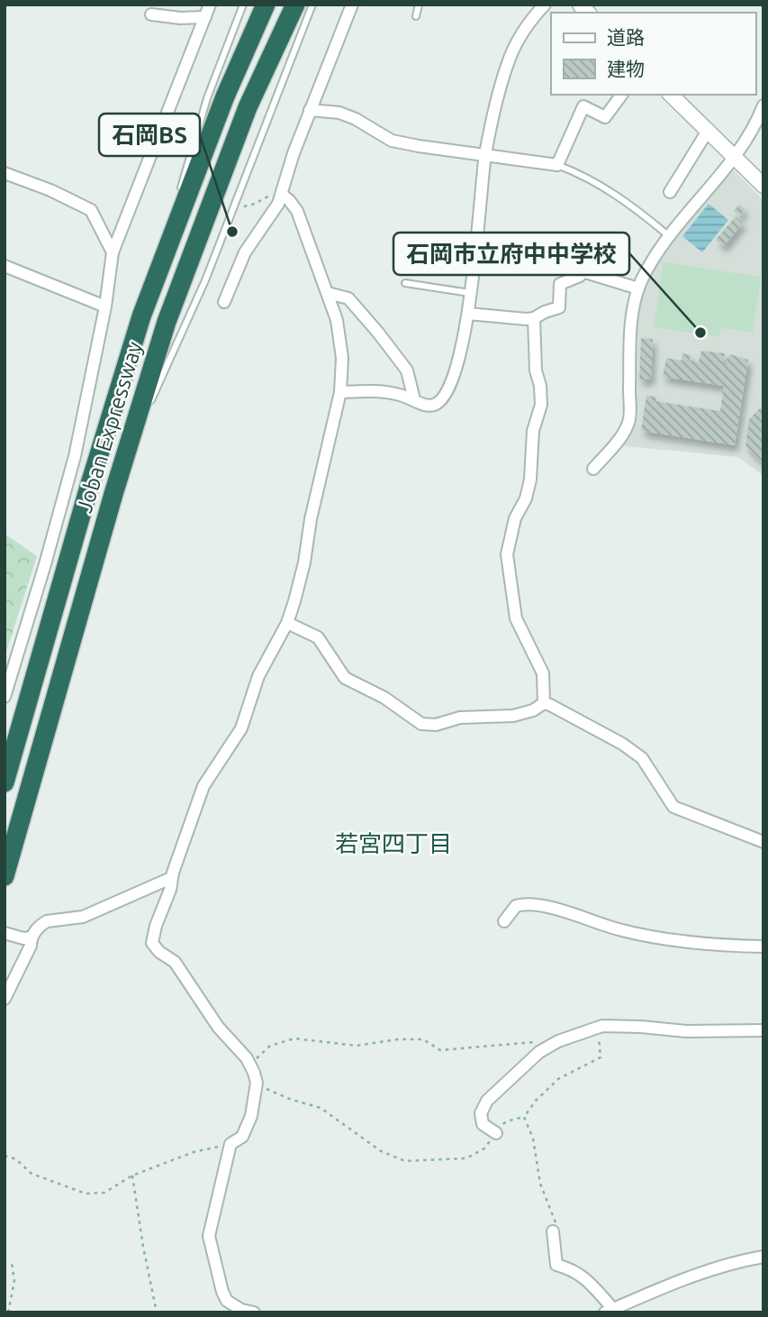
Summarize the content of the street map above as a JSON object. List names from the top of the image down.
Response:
{
  "streets": {
    "highway": ["Joban Expressway"]
  },
  "districts": ["若宮四丁目"],
  "places": ["石岡BS", "石岡市立府中中学校"],
  "legend": ["道路", "建物"]
}
